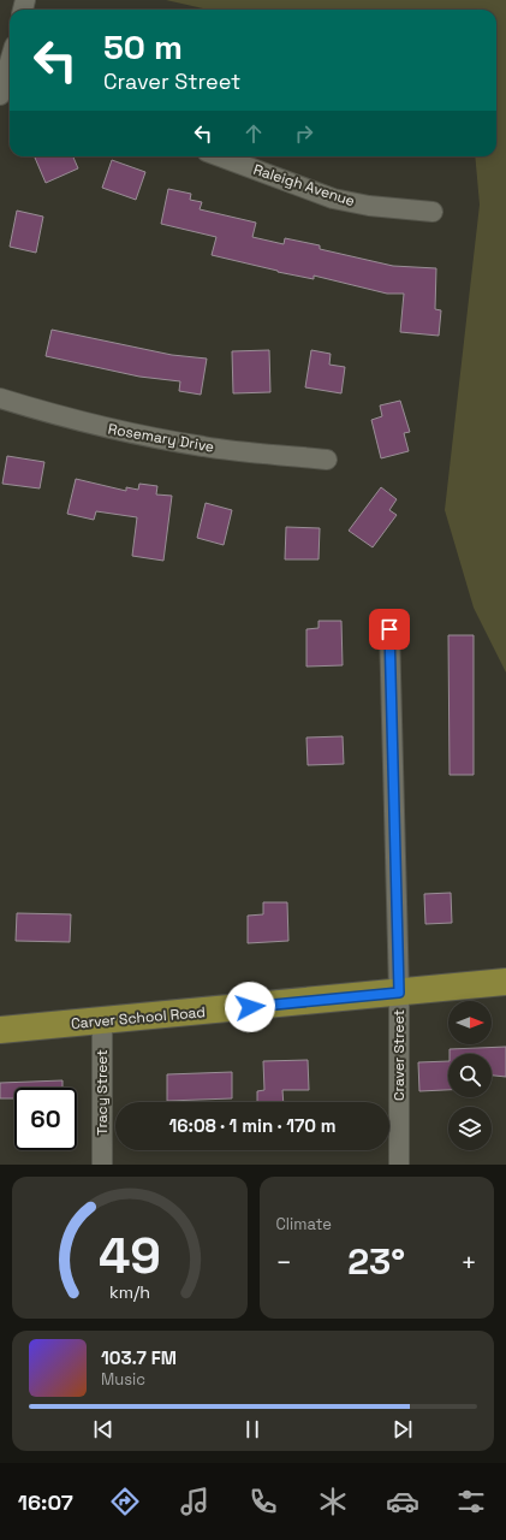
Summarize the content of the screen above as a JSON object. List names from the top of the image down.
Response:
{
  "streets": {
    "main road": ["Carver School Road"],
    "street": [
      "Raleigh Avenue",
      "Rosemary Drive",
      "Craver Street",
      "Tracy Street"
    ]
  },
  "crossings": [
    ["Carver School Road", "Craver Street"],
    ["Carver School Road", "Tracy Street"]
  ],
  "north": "right",
  "page": {
    "turn": ["50 m", "Craver Street"],
    "limit": "60",
    "trip": "16:08 · 1 min · 170 m",
    "tile": "Climate",
    "heat": ["−", "23°", "+"],
    "song": ["103.7 FM", "Music"],
    "tabs": "16:07",
    "gauge": ["49", "km/h"]
  }
}
